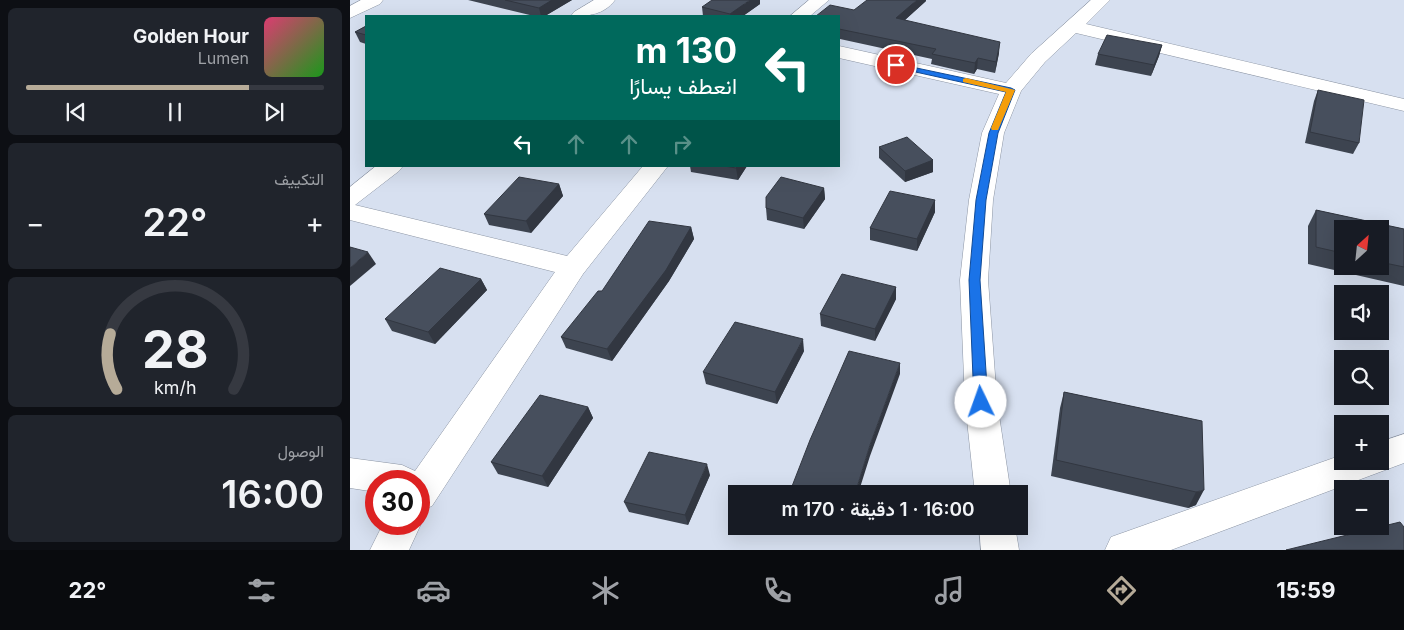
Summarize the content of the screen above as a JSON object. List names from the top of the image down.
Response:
{
  "north": "top right",
  "page": {
    "turn": ["130 m", "انعطف يسارًا"],
    "song": ["Golden Hour", "Lumen"],
    "tile": [
      "التكييف",
      ["الوصول", "16:00"]
    ],
    "heat": ["−", "22°", "+"],
    "map_buttons": ["+", "−"],
    "limit": "30",
    "trip": "16:00 · 1 دقيقة · 170 m",
    "tabs": ["15:59", "22°"],
    "gauge": ["28", "km/h"]
  }
}
